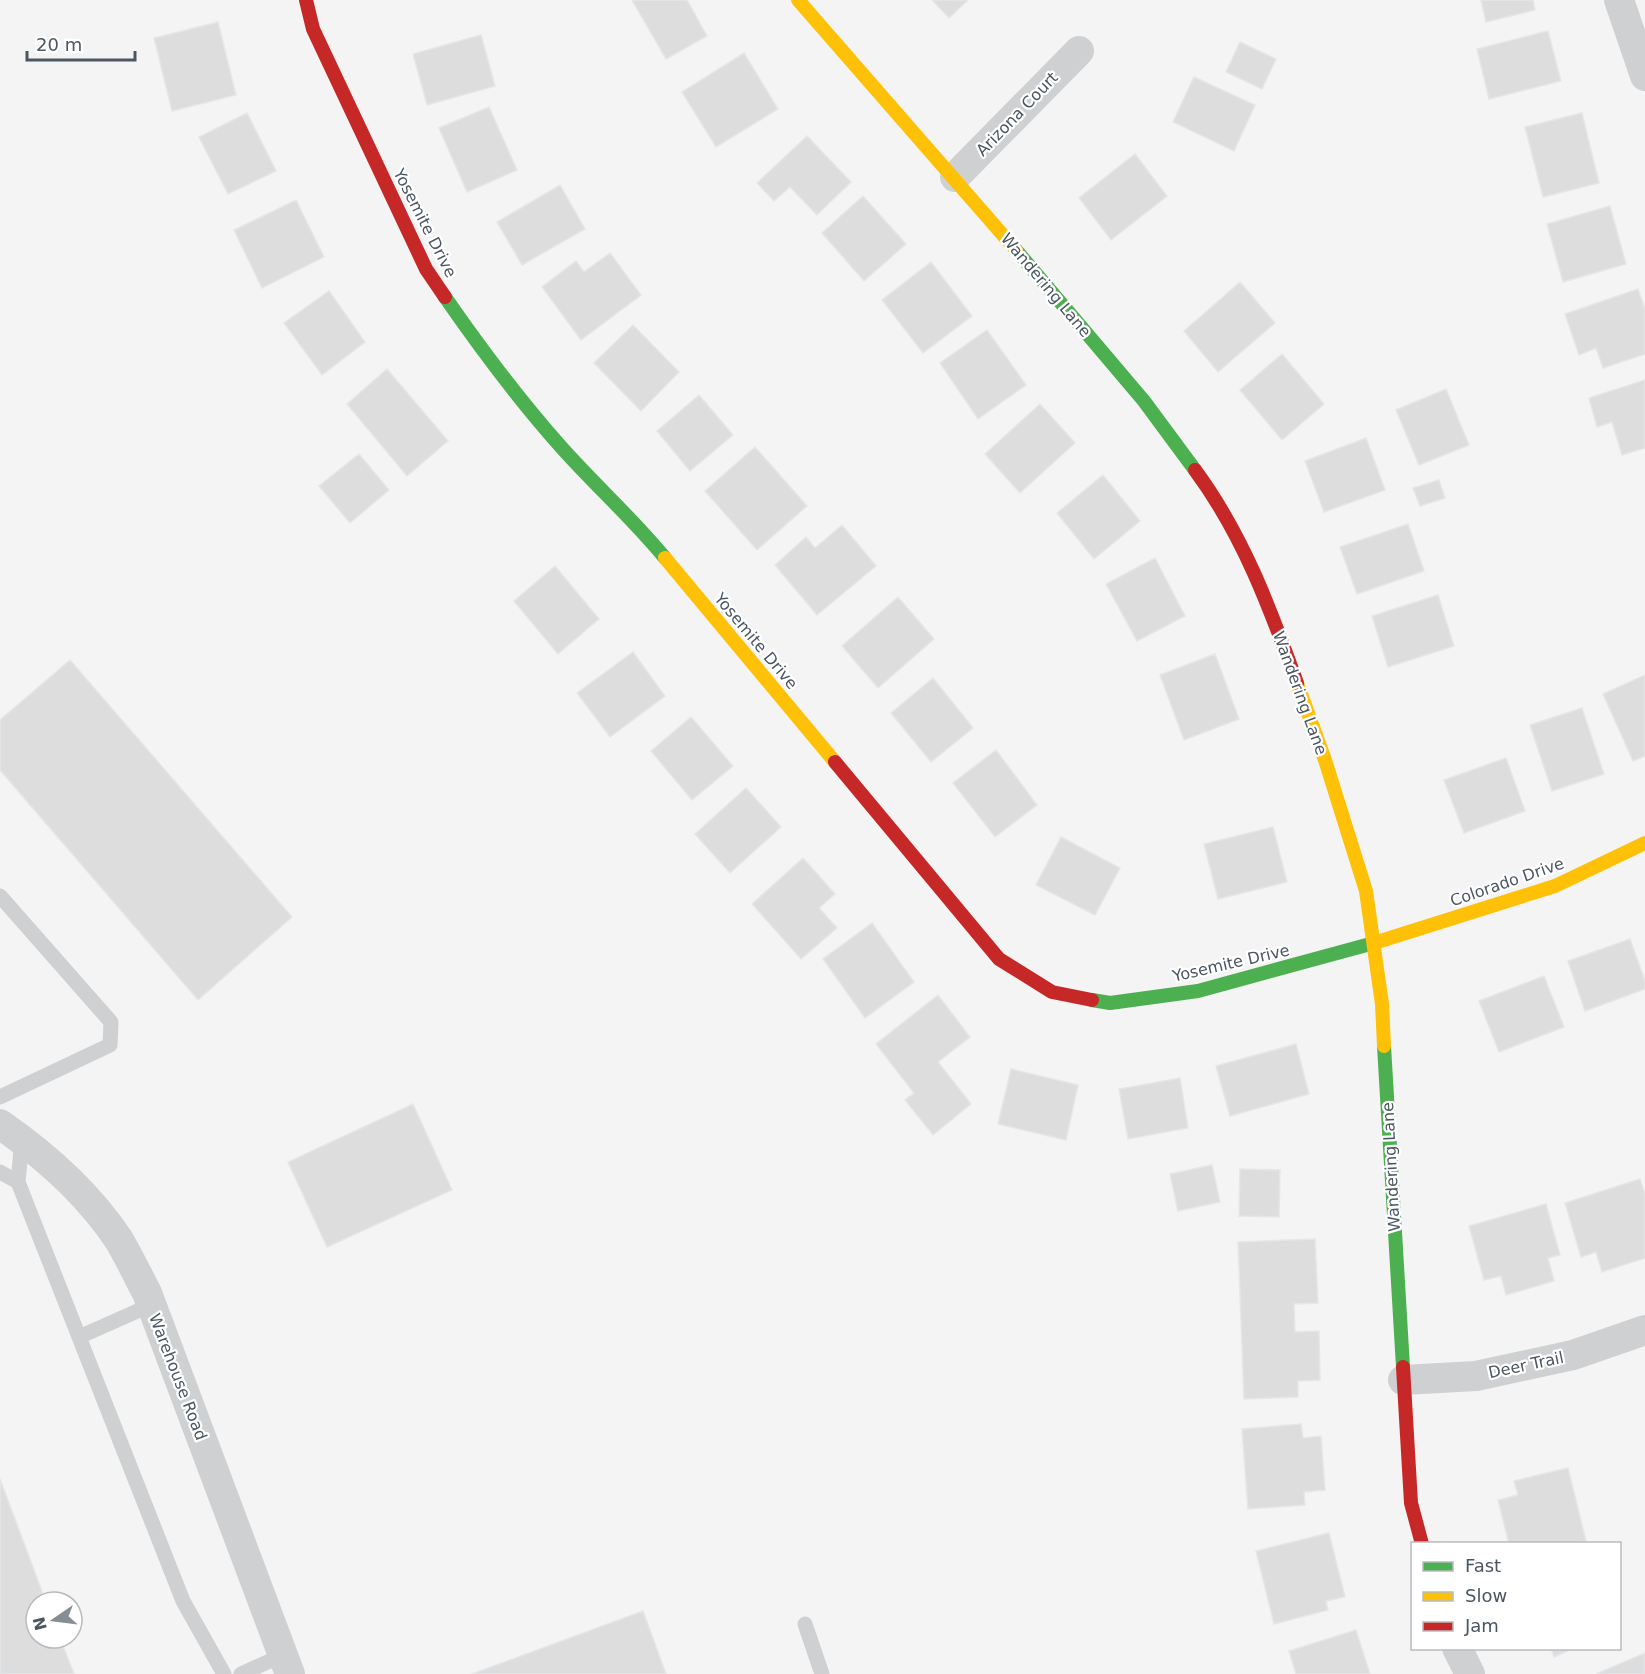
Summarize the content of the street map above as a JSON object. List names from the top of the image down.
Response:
{
  "streets": {
    "street": [
      "Arizona Court",
      "Yosemite Drive",
      "Wandering Lane",
      "Colorado Drive",
      "Deer Trail",
      "Warehouse Road"
    ]
  },
  "crossings": [
    ["Arizona Court", "Wandering Lane"],
    ["Yosemite Drive", "Wandering Lane"],
    ["Yosemite Drive", "Colorado Drive"],
    ["Wandering Lane", "Colorado Drive"],
    ["Wandering Lane", "Deer Trail"]
  ],
  "legend": ["Fast", "Slow", "Jam"],
  "scale_bar": "20 m",
  "north": "left"
}
